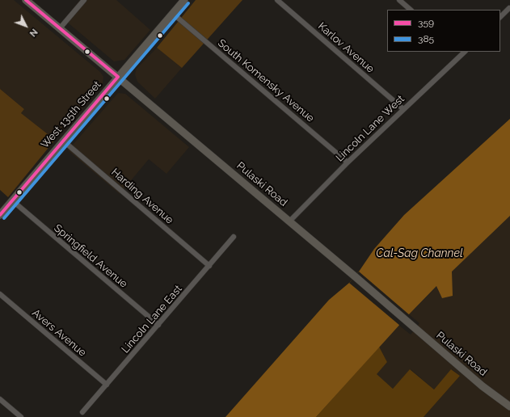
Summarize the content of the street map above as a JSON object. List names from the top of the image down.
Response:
{
  "streets": {
    "main road": ["West 135th Street", "Pulaski Road"],
    "street": [
      "Karlov Avenue",
      "South Komensky Avenue",
      "Lincoln Lane West",
      "Harding Avenue",
      "Springfield Avenue",
      "Lincoln Lane East",
      "Avers Avenue"
    ]
  },
  "crossings": [
    ["Karlov Avenue", "Lincoln Lane West"],
    ["South Komensky Avenue", "West 135th Street"],
    ["South Komensky Avenue", "Lincoln Lane West"],
    ["West 135th Street", "Pulaski Road"],
    ["West 135th Street", "Harding Avenue"],
    ["West 135th Street", "Springfield Avenue"],
    ["Lincoln Lane West", "Pulaski Road"],
    ["Harding Avenue", "Lincoln Lane East"],
    ["Springfield Avenue", "Lincoln Lane East"],
    ["Lincoln Lane East", "Avers Avenue"]
  ],
  "water": ["Cal-Sag Channel"],
  "lines": ["transit line 359", "transit line 385"],
  "legend": ["359", "385"],
  "north": "bottom right"
}
